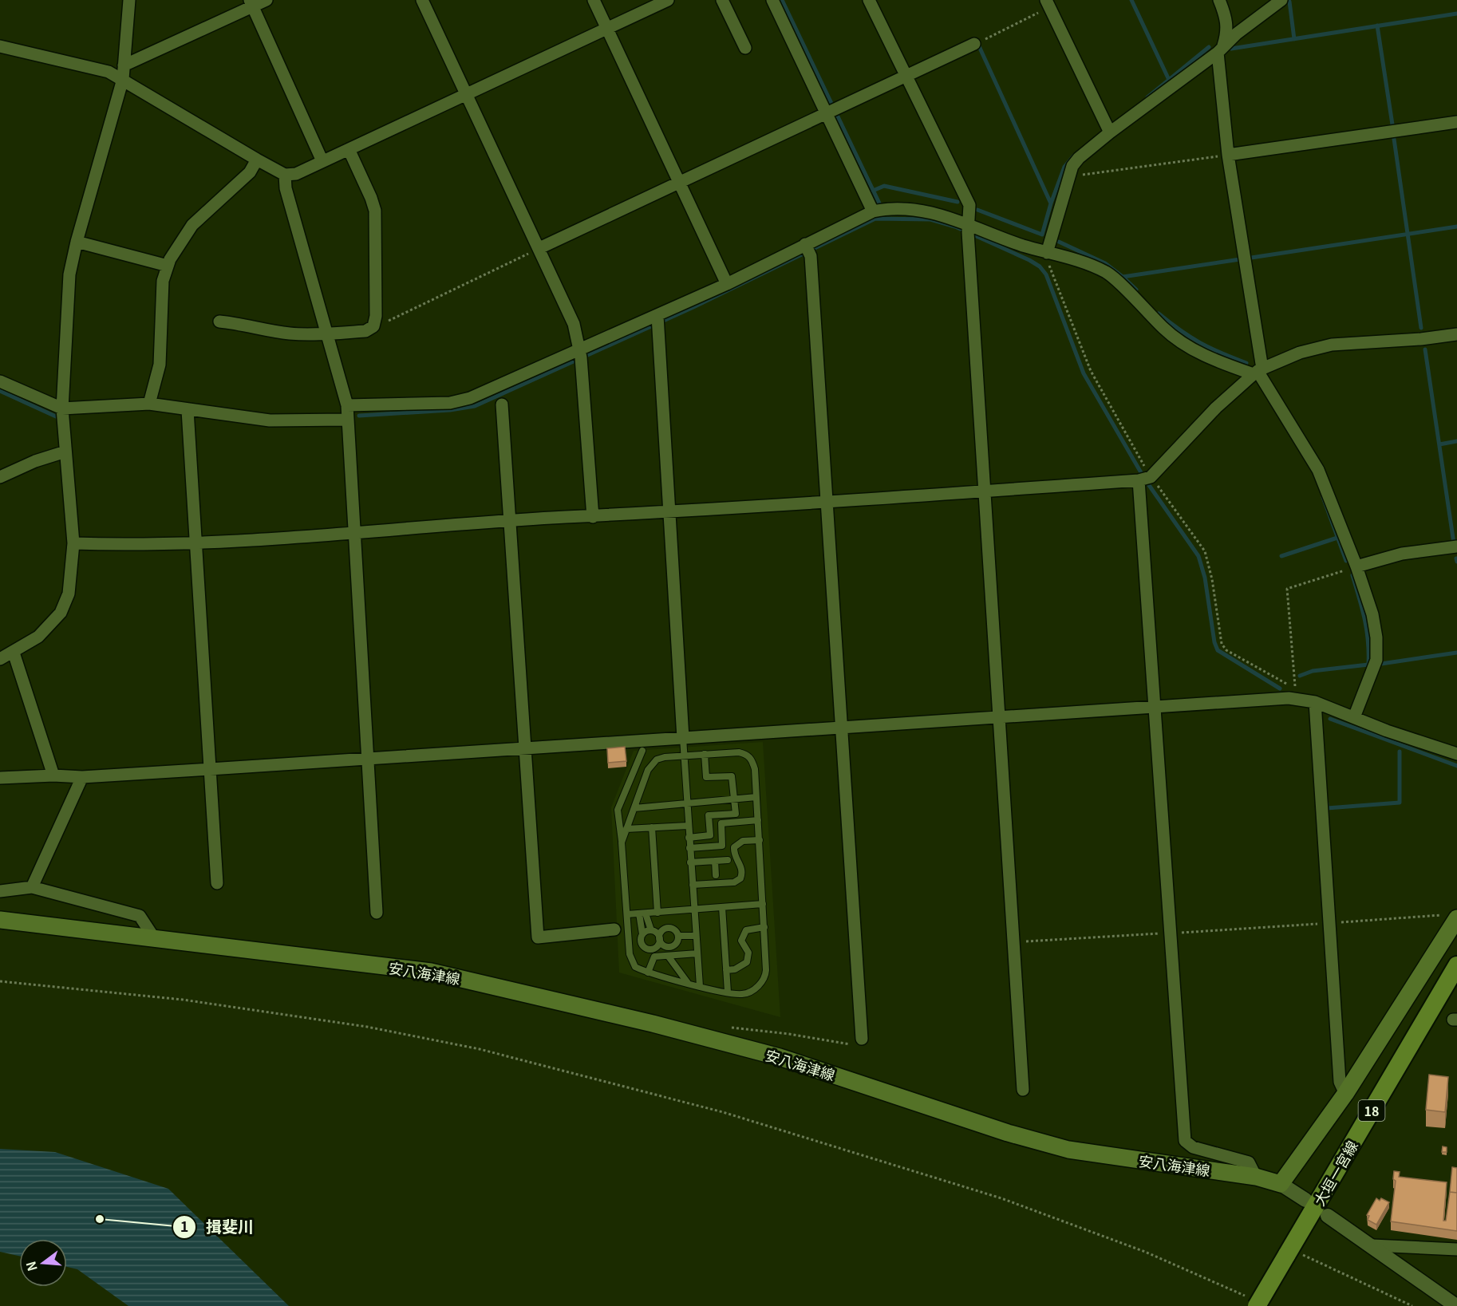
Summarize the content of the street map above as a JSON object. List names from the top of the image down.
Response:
{
  "streets": {
    "main road": ["安八海津線", "18", "大垣一宮線"]
  },
  "places": ["揖斐川"],
  "north": "left"
}
